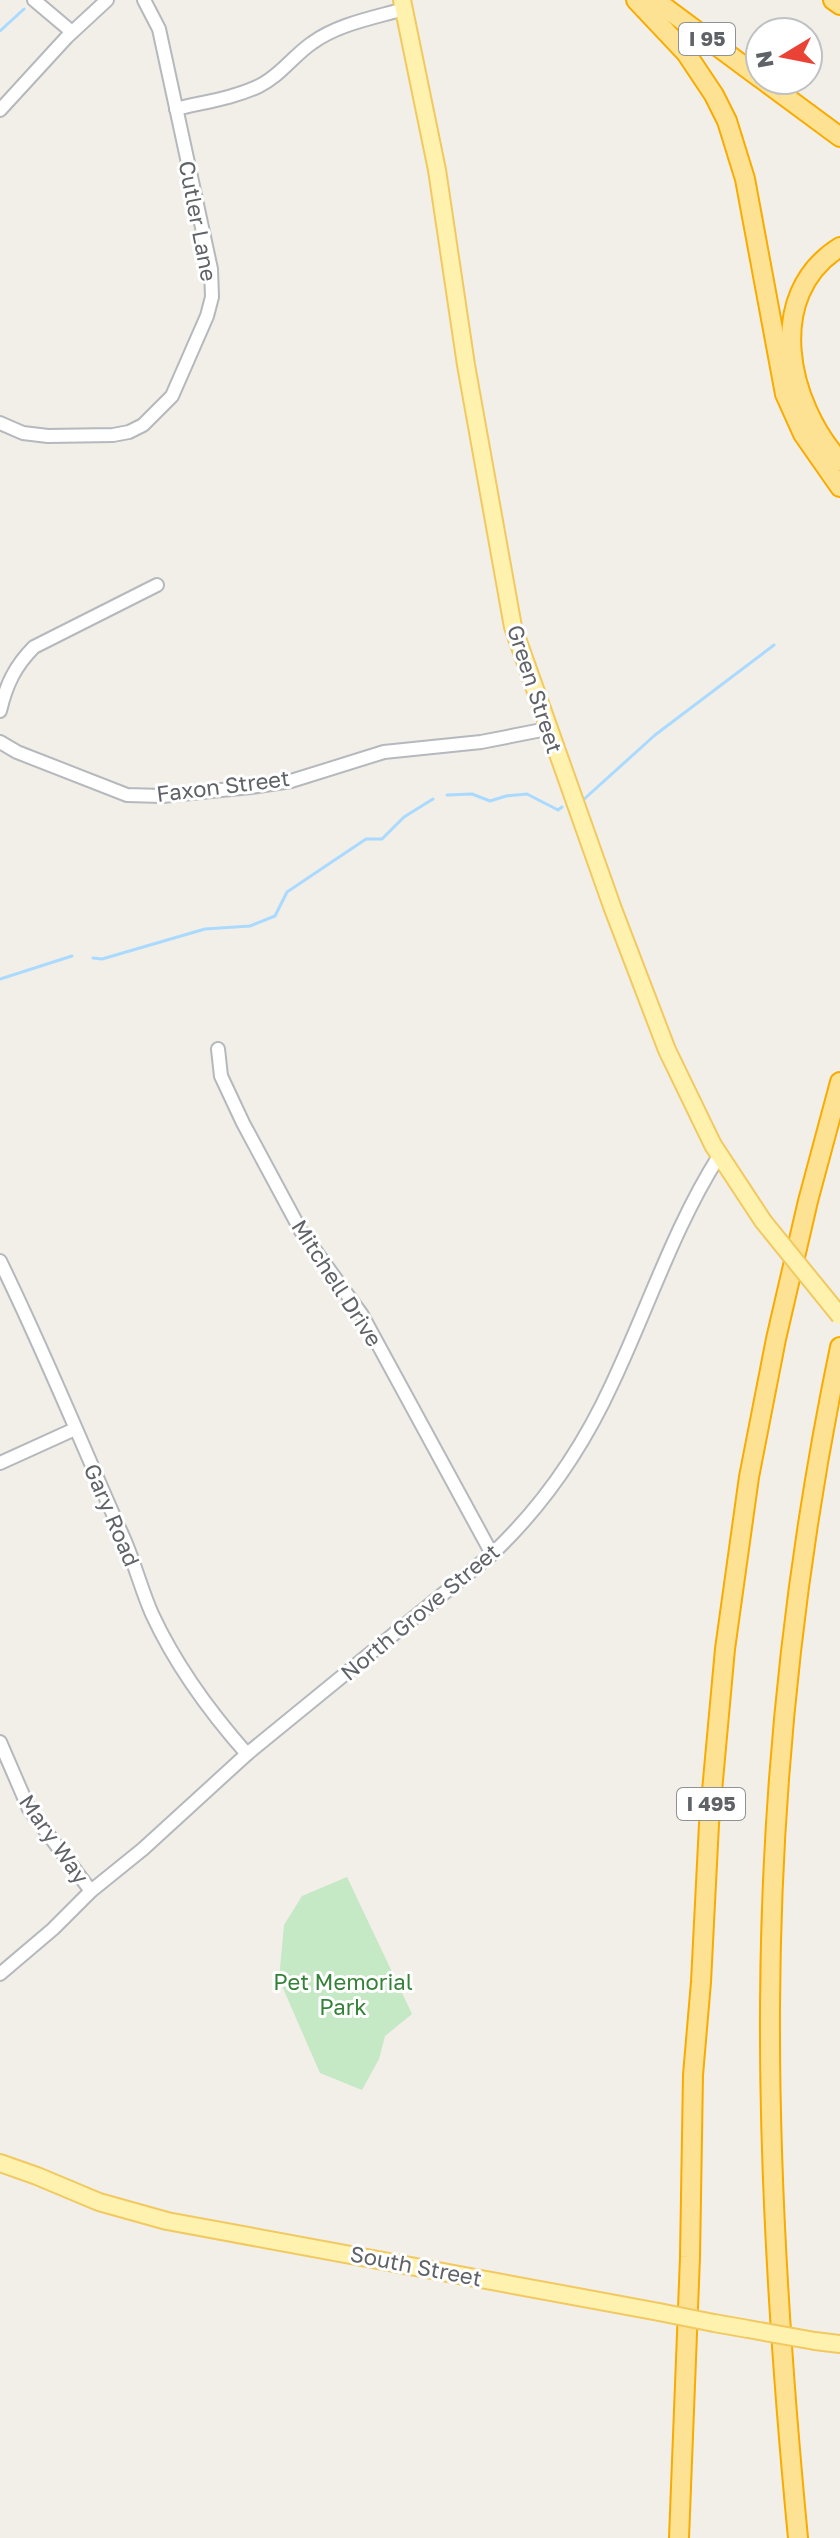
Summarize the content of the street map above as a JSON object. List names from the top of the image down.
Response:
{
  "streets": {
    "highway": ["I 95", "I 495"],
    "main road": ["Green Street", "South Street"],
    "street": [
      "Cutler Lane",
      "Faxon Street",
      "Mitchell Drive",
      "Gary Road",
      "North Grove Street",
      "Mary Way"
    ]
  },
  "crossings": [
    ["Green Street", "Faxon Street"],
    ["Green Street", "North Grove Street"],
    ["Mitchell Drive", "North Grove Street"],
    ["Gary Road", "North Grove Street"],
    ["North Grove Street", "Mary Way"]
  ],
  "parks": ["Pet Memorial Park"],
  "north": "left"
}
